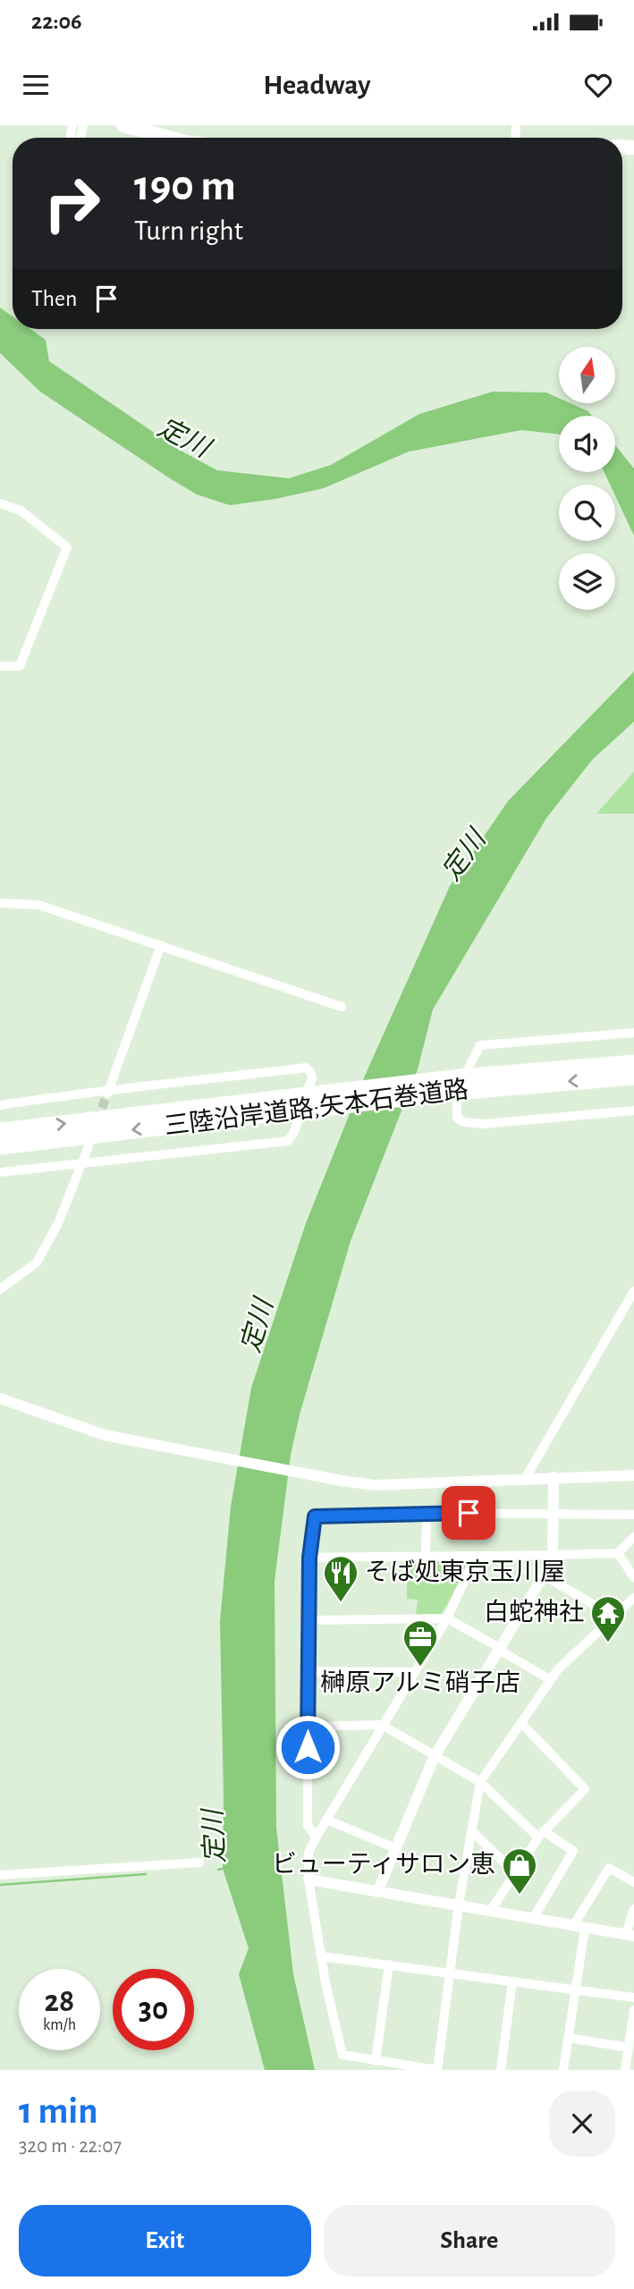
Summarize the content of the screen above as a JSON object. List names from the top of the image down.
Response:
{
  "streets": {
    "highway": ["三陸沿岸道路;矢本石巻道路"]
  },
  "water": ["定川"],
  "places": {
    "restaurant": ["そば処東京玉川屋"],
    "temple": ["白蛇神社"],
    "office": ["榊原アルミ硝子店"],
    "shop": ["ビューティサロン恵"]
  },
  "north": "top",
  "page": {
    "status": "22:06",
    "header": "Headway",
    "turn": ["190 m", "Turn right"],
    "then": "Then",
    "speed": "28 km/h",
    "limit": "30",
    "heading": ["1 min", "320 m · 22:07"],
    "buttons": ["Exit", "Share"]
  }
}
